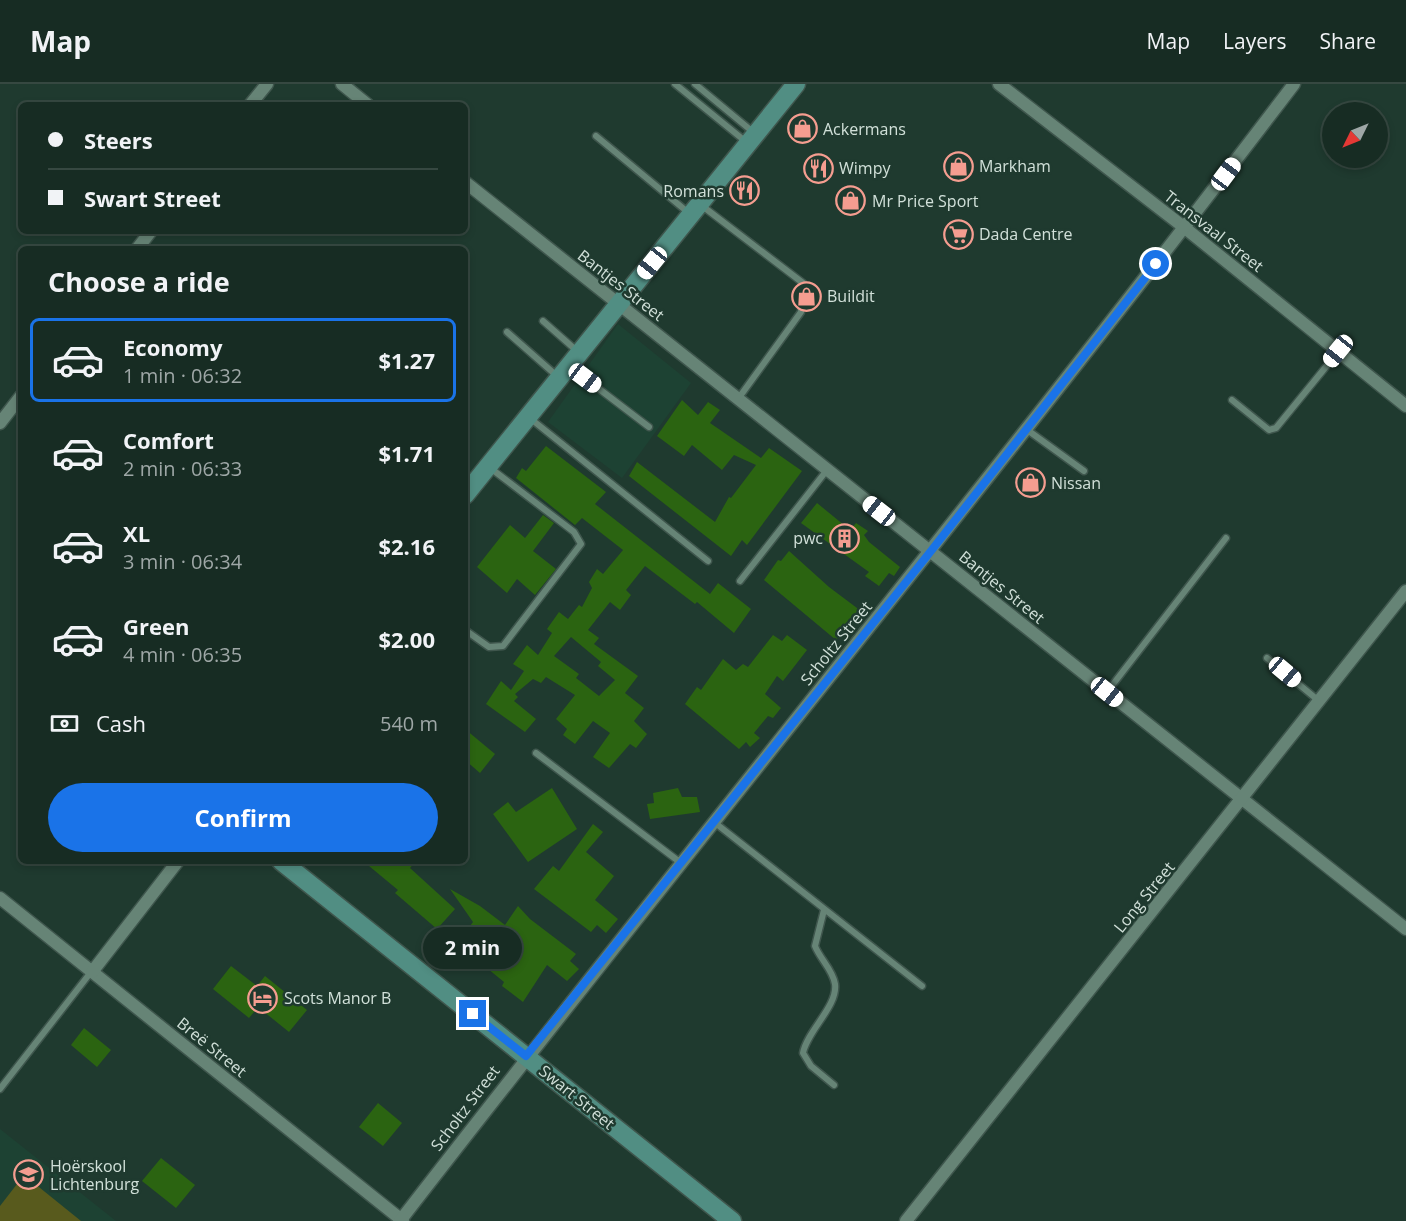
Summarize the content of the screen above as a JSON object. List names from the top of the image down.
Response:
{
  "streets": {
    "main road": ["Swart Street"],
    "street": [
      "Transvaal Street",
      "Bantjes Street",
      "Scholtz Street",
      "Long Street",
      "Breë Street"
    ]
  },
  "crossings": [
    ["Transvaal Street", "Scholtz Street"],
    ["Bantjes Street", "Scholtz Street"],
    ["Bantjes Street", "Long Street"],
    ["Scholtz Street", "Breë Street"],
    ["Scholtz Street", "Swart Street"]
  ],
  "places": {
    "shop": [
      "Ackermans",
      "Markham",
      "Mr Price Sport",
      "Buildit",
      "Nissan"
    ],
    "restaurant": ["Wimpy", "Romans"],
    "supermarket": ["Dada Centre"],
    "building": ["pwc"],
    "hotel": ["Scots Manor B"],
    "school or university": ["Hoërskool Lichtenburg"]
  },
  "north": "bottom left",
  "page": {
    "header": "Map",
    "nav": ["Map", "Layers", "Share"],
    "banner": ["Steers", "Swart Street"],
    "heading": "Choose a ride",
    "list": [
      {
        "name": "Economy",
        "note": "1 min · 06:32",
        "value": "$1.27"
      },
      {
        "name": "Comfort",
        "note": "2 min · 06:33",
        "value": "$1.71"
      },
      {
        "name": "XL",
        "note": "3 min · 06:34",
        "value": "$2.16"
      },
      {
        "name": "Green",
        "note": "4 min · 06:35",
        "value": "$2.00"
      }
    ],
    "pay": ["Cash", "540 m"],
    "buttons": "Confirm",
    "bubble": "2 min"
  }
}
